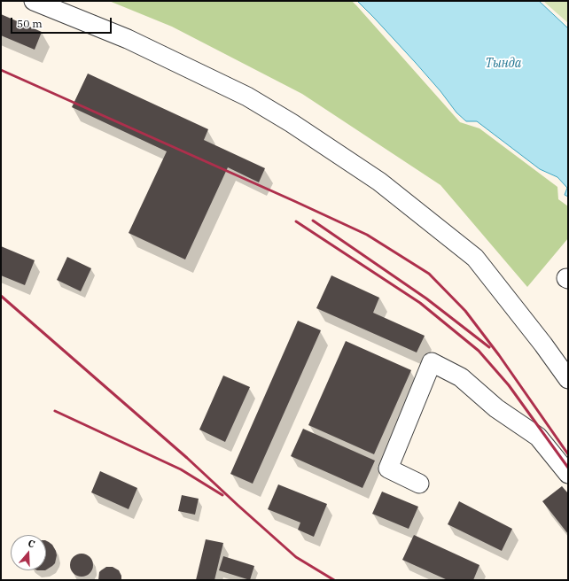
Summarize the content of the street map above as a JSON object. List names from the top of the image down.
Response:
{
  "water": ["Тында"],
  "scale_bar": "50 m",
  "north": "top"
}
